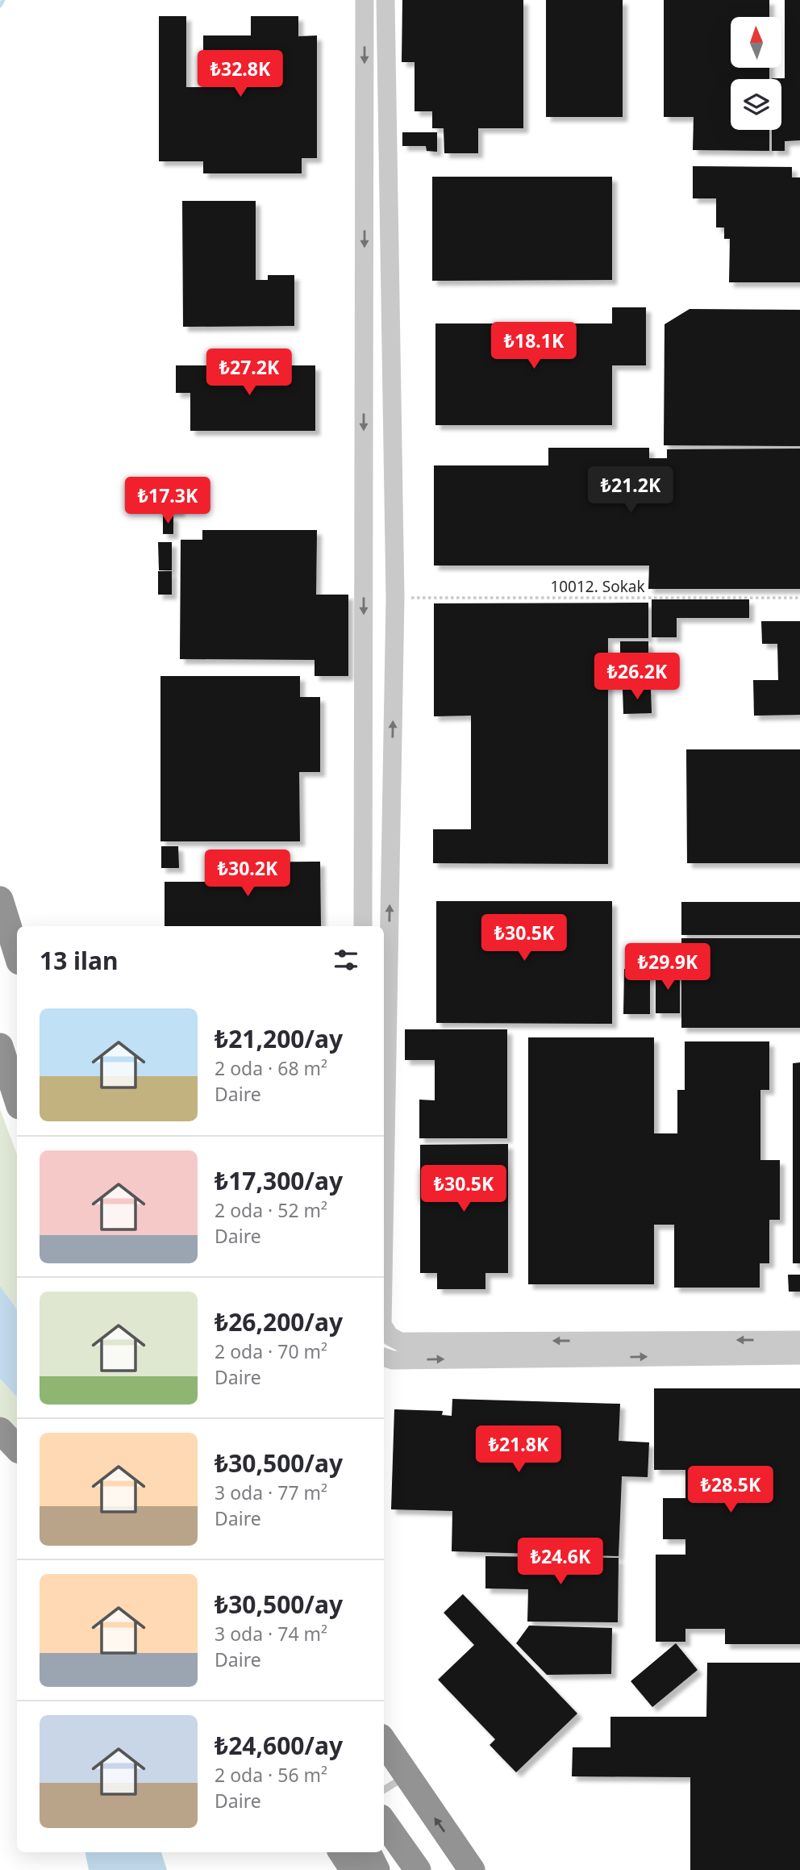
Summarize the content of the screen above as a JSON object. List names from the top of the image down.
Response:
{
  "streets": {
    "path": ["10012. Sokak"]
  },
  "north": "top",
  "page": {
    "price": [
      "₺32.8K",
      "₺18.1K",
      "₺27.2K",
      "₺21.2K",
      "₺17.3K",
      "₺26.2K",
      "₺30.2K",
      "₺30.5K",
      "₺29.9K",
      "₺30.5K",
      "₺21.8K",
      "₺28.5K",
      "₺24.6K"
    ],
    "heading": "13 ilan",
    "list": [
      {
        "name": "₺21,200/ay",
        "note": "2 oda · 68 m² · Daire"
      },
      {
        "name": "₺17,300/ay",
        "note": "2 oda · 52 m² · Daire"
      },
      {
        "name": "₺26,200/ay",
        "note": "2 oda · 70 m² · Daire"
      },
      {
        "name": "₺30,500/ay",
        "note": "3 oda · 77 m² · Daire"
      },
      {
        "name": "₺30,500/ay",
        "note": "3 oda · 74 m² · Daire"
      },
      {
        "name": "₺24,600/ay",
        "note": "2 oda · 56 m² · Daire"
      }
    ]
  }
}
